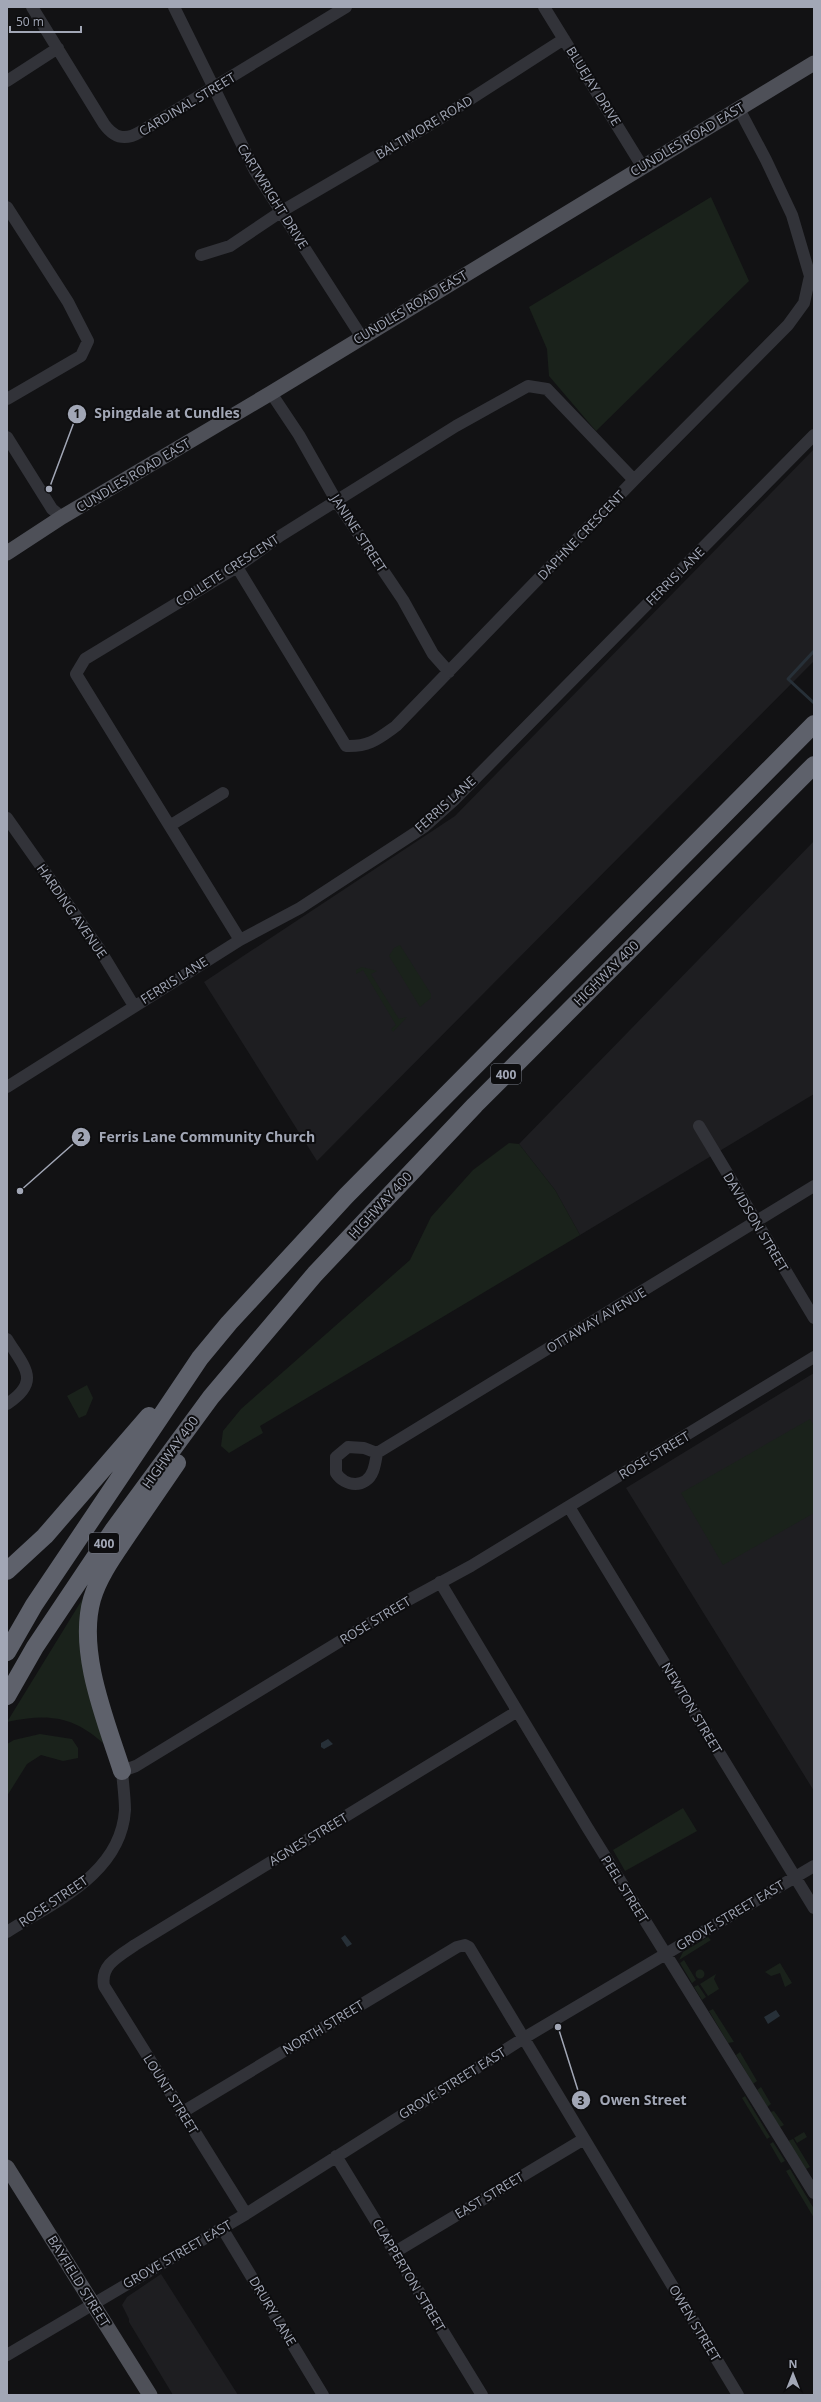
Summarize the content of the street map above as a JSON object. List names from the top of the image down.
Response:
{
  "streets": {
    "highway": ["HIGHWAY 400", "400"],
    "main road": ["CUNDLES ROAD EAST", "BAYFIELD STREET"],
    "street": [
      "BLUEJAY DRIVE",
      "CARDINAL STREET",
      "BALTIMORE ROAD",
      "CARTWRIGHT DRIVE",
      "JANINE STREET",
      "DAPHNE CRESCENT",
      "COLLETE CRESCENT",
      "FERRIS LANE",
      "HARDING AVENUE",
      "DAVIDSON STREET",
      "OTTAWAY AVENUE",
      "ROSE STREET",
      "NEWTON STREET",
      "AGNES STREET",
      "PEEL STREET",
      "GROVE STREET EAST",
      "NORTH STREET",
      "LOUNT STREET",
      "EAST STREET",
      "CLAPPERTON STREET",
      "DRURY LANE",
      "OWEN STREET"
    ]
  },
  "crossings": [
    ["BLUEJAY DRIVE", "BALTIMORE ROAD"],
    ["BLUEJAY DRIVE", "CUNDLES ROAD EAST"],
    ["CARDINAL STREET", "CARTWRIGHT DRIVE"],
    ["BALTIMORE ROAD", "CARTWRIGHT DRIVE"],
    ["CUNDLES ROAD EAST", "CARTWRIGHT DRIVE"],
    ["CUNDLES ROAD EAST", "JANINE STREET"],
    ["CUNDLES ROAD EAST", "DAPHNE CRESCENT"],
    ["JANINE STREET", "DAPHNE CRESCENT"],
    ["JANINE STREET", "COLLETE CRESCENT"],
    ["DAPHNE CRESCENT", "COLLETE CRESCENT"],
    ["COLLETE CRESCENT", "FERRIS LANE"],
    ["FERRIS LANE", "HARDING AVENUE"],
    ["DAVIDSON STREET", "OTTAWAY AVENUE"],
    ["ROSE STREET", "NEWTON STREET"],
    ["ROSE STREET", "PEEL STREET"],
    ["NEWTON STREET", "GROVE STREET EAST"],
    ["AGNES STREET", "PEEL STREET"],
    ["AGNES STREET", "LOUNT STREET"],
    ["PEEL STREET", "GROVE STREET EAST"],
    ["GROVE STREET EAST", "LOUNT STREET"],
    ["GROVE STREET EAST", "CLAPPERTON STREET"],
    ["GROVE STREET EAST", "BAYFIELD STREET"],
    ["GROVE STREET EAST", "DRURY LANE"],
    ["GROVE STREET EAST", "OWEN STREET"],
    ["NORTH STREET", "LOUNT STREET"],
    ["NORTH STREET", "OWEN STREET"],
    ["EAST STREET", "CLAPPERTON STREET"],
    ["EAST STREET", "OWEN STREET"]
  ],
  "places": ["Spingdale at Cundles", "Ferris Lane Community Church", "Owen Street"],
  "scale_bar": "50 m",
  "north": "top"
}
